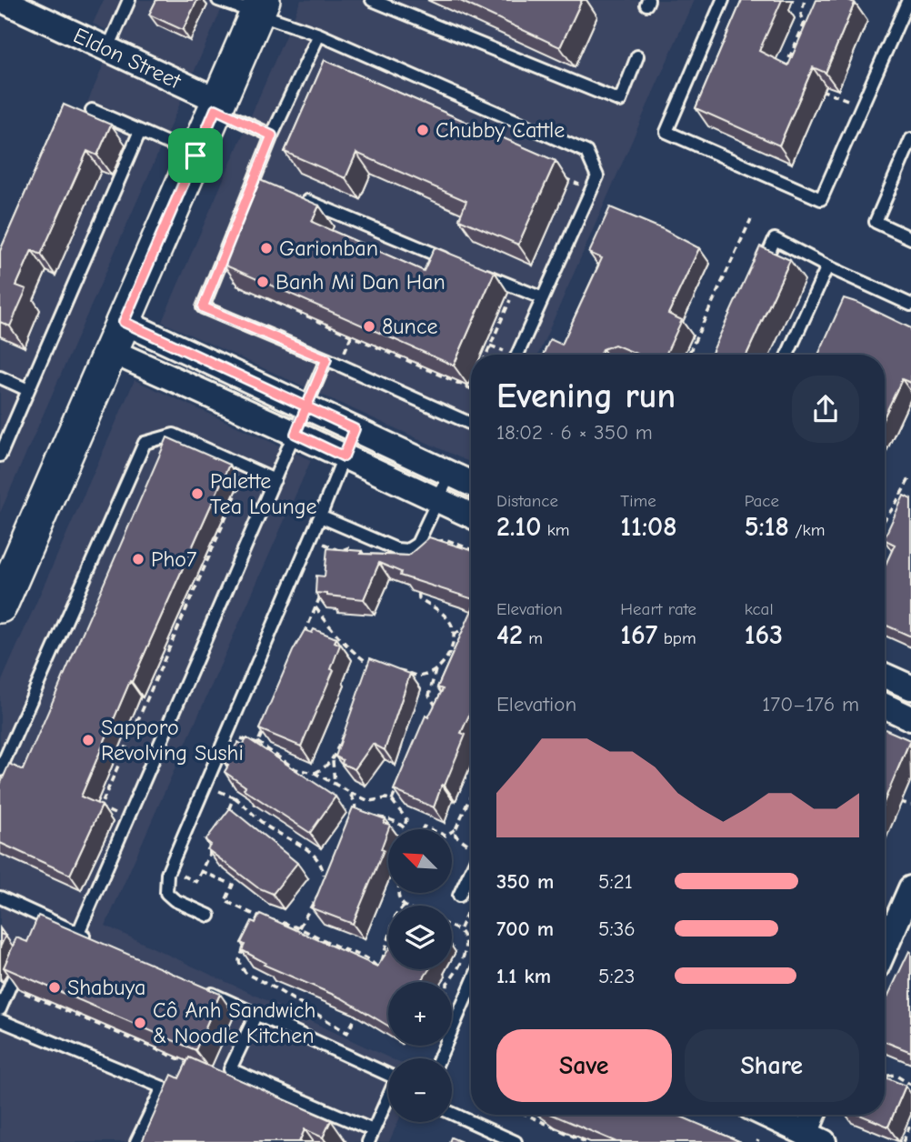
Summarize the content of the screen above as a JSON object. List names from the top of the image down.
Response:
{
  "streets": {
    "street": ["Eldon Street"]
  },
  "places": [
    "Chubby Cattle",
    "Garionban",
    "Banh Mi Dan Han",
    "8unce",
    "Palette Tea Lounge",
    "Pho7",
    "Sapporo Revolving Sushi",
    "Shabuya",
    "Cô Anh Sandwich & Noodle Kitchen"
  ],
  "north": "top left",
  "page": {
    "heading": ["Evening run", "18:02 · 6 × 350 m"],
    "stats": [
      ["Distance", "2.10 km"],
      ["Time", "11:08"],
      ["Pace", "5:18 /km"],
      ["Elevation", "42 m"],
      ["Heart rate", "167 bpm"],
      ["kcal", "163"]
    ],
    "chart": ["Elevation", "170–176 m"],
    "map_buttons": ["+", "−"],
    "list": [
      {
        "name": "350 m",
        "note": "5:21"
      },
      {
        "name": "700 m",
        "note": "5:36"
      },
      {
        "name": "1.1 km",
        "note": "5:23"
      }
    ],
    "buttons": ["Save", "Share"]
  }
}
